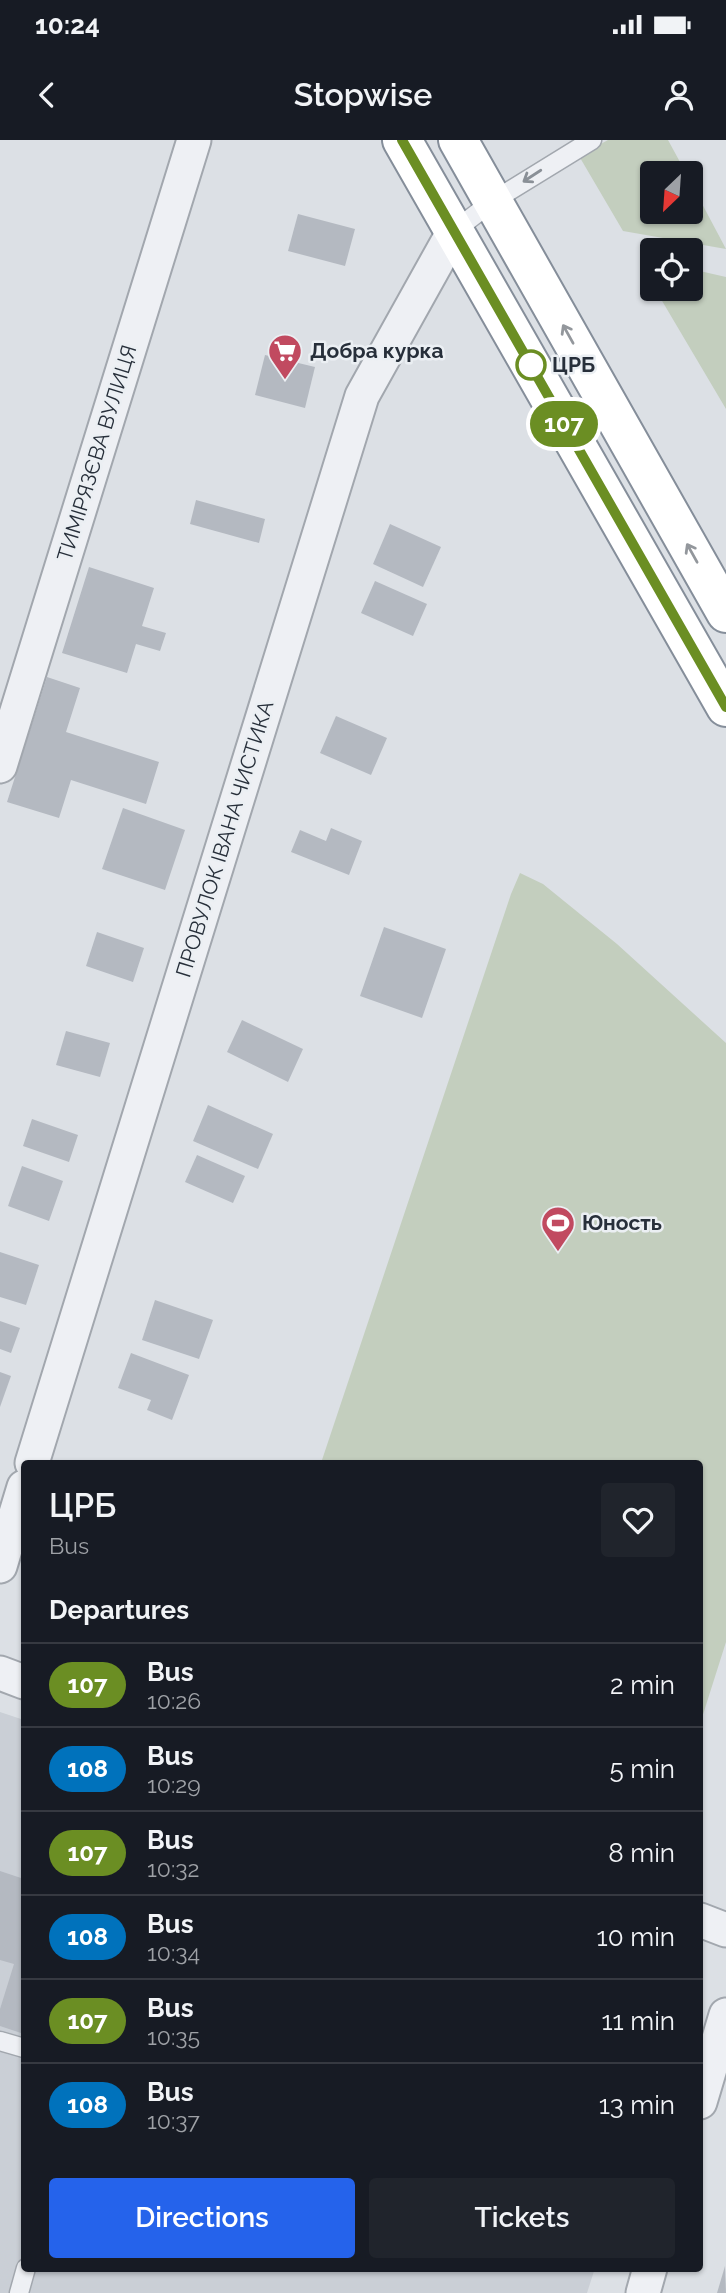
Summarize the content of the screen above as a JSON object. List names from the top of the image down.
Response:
{
  "streets": {
    "street": ["ТИМІРЯЗЄВА ВУЛИЦЯ", "ПРОВУЛОК ІВАНА ЧИСТИКА"]
  },
  "places": {
    "other": ["ЦРБ"],
    "supermarket": ["Добра курка"],
    "sports": ["Юность"]
  },
  "lines": ["bus line 107"],
  "north": "bottom left",
  "page": {
    "status": "10:24",
    "header": "Stopwise",
    "on_map": "107",
    "heading": [
      ["ЦРБ", "Bus"],
      "Departures"
    ],
    "list": [
      {
        "mark": "107",
        "name": "Bus",
        "note": "10:26",
        "value": "2 min"
      },
      {
        "mark": "108",
        "name": "Bus",
        "note": "10:29",
        "value": "5 min"
      },
      {
        "mark": "107",
        "name": "Bus",
        "note": "10:32",
        "value": "8 min"
      },
      {
        "mark": "108",
        "name": "Bus",
        "note": "10:34",
        "value": "10 min"
      },
      {
        "mark": "107",
        "name": "Bus",
        "note": "10:35",
        "value": "11 min"
      },
      {
        "mark": "108",
        "name": "Bus",
        "note": "10:37",
        "value": "13 min"
      }
    ],
    "buttons": ["Directions", "Tickets"]
  }
}
